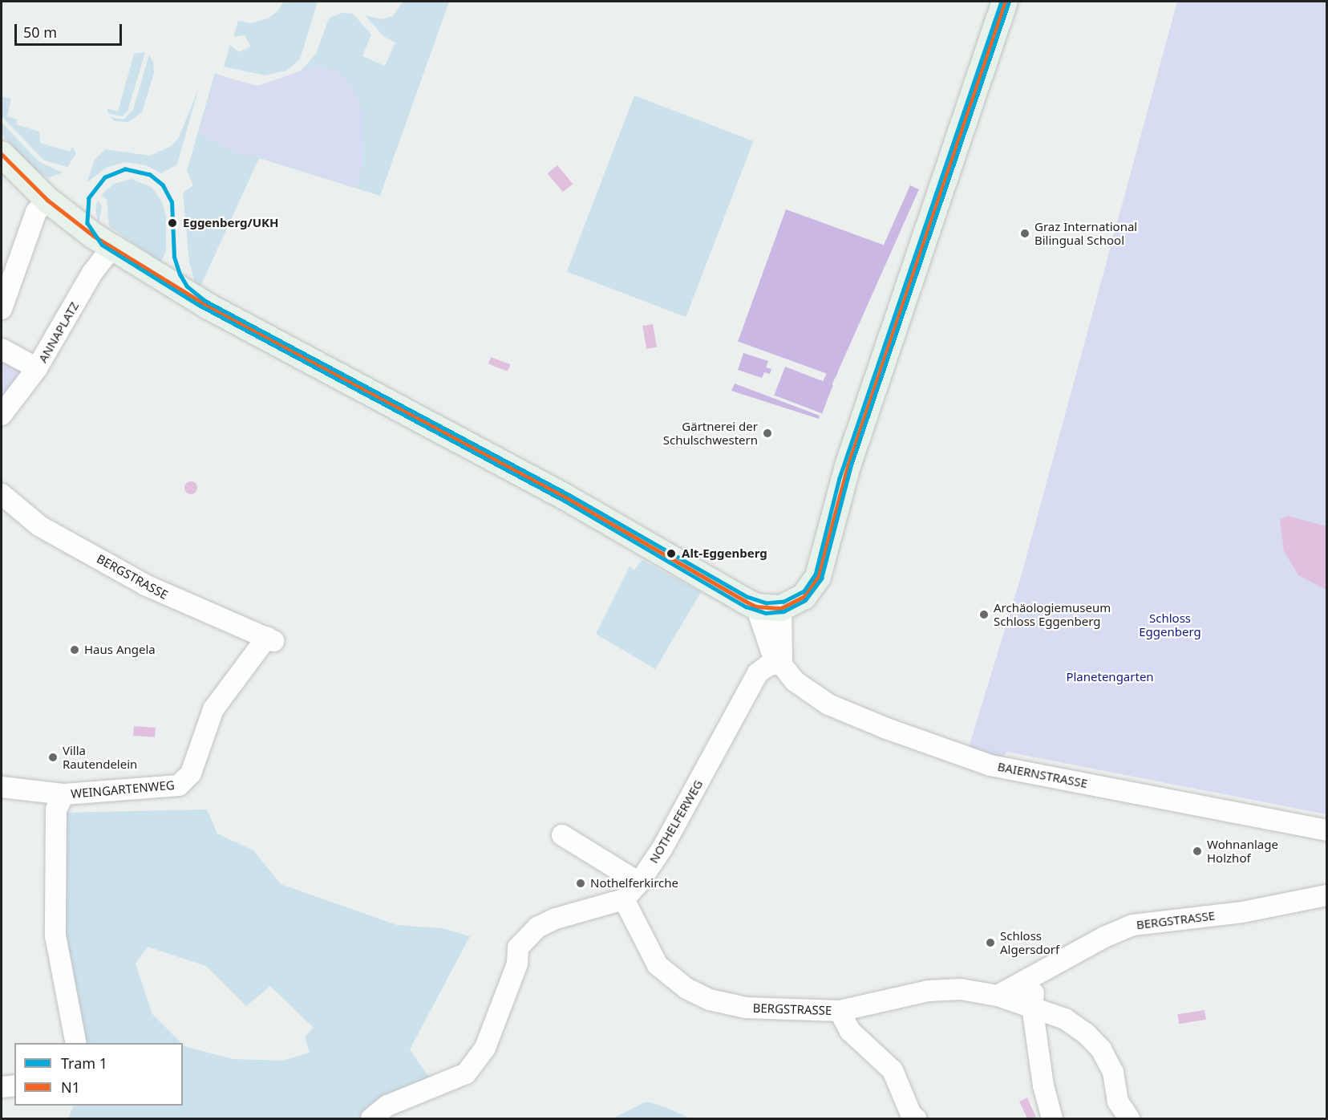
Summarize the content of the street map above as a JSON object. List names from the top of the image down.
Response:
{
  "streets": {
    "street": [
      "ANNAPLATZ",
      "BERGSTRASSE",
      "BAIERNSTRASSE",
      "WEINGARTENWEG",
      "NOTHELFERWEG"
    ]
  },
  "crossings": [
    ["BERGSTRASSE", "WEINGARTENWEG"],
    ["BERGSTRASSE", "NOTHELFERWEG"],
    ["BAIERNSTRASSE", "NOTHELFERWEG"]
  ],
  "parks": ["Schloss Eggenberg", "Planetengarten"],
  "places": [
    "Eggenberg/UKH",
    "Graz International Bilingual School",
    "Gärtnerei der Schulschwestern",
    "Alt-Eggenberg",
    "Archäologiemuseum Schloss Eggenberg",
    "Haus Angela",
    "Villa Rautendelein",
    "Wohnanlage Holzhof",
    "Nothelferkirche",
    "Schloss Algersdorf"
  ],
  "lines": ["tram line 1", "transit line N1"],
  "legend": ["Tram 1", "N1"],
  "scale_bar": "50 m"
}
